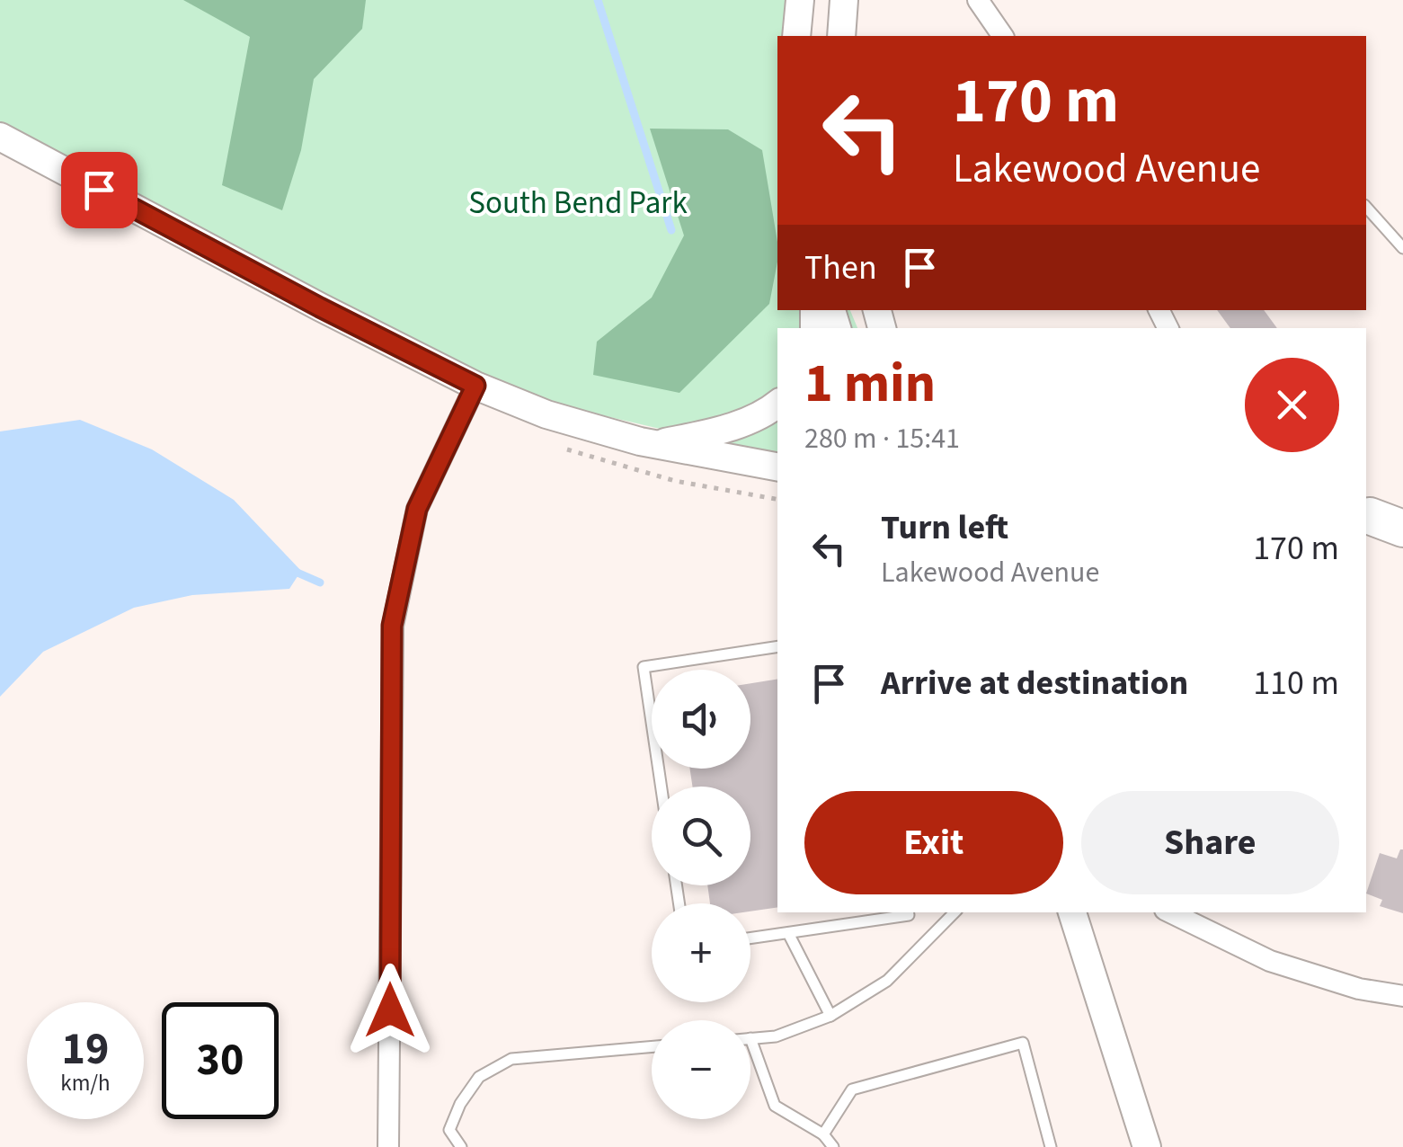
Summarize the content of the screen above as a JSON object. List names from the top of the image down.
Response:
{
  "parks": ["South Bend Park"],
  "page": {
    "turn": ["170 m", "Lakewood Avenue"],
    "then": "Then",
    "heading": ["1 min", "280 m · 15:41"],
    "list": [
      {
        "name": "Turn left",
        "note": "Lakewood Avenue",
        "value": "170 m"
      },
      {
        "name": "Arrive at destination",
        "value": "110 m"
      }
    ],
    "map_buttons": ["+", "−"],
    "buttons": ["Exit", "Share"],
    "speed": "19 km/h",
    "limit": "30"
  }
}
